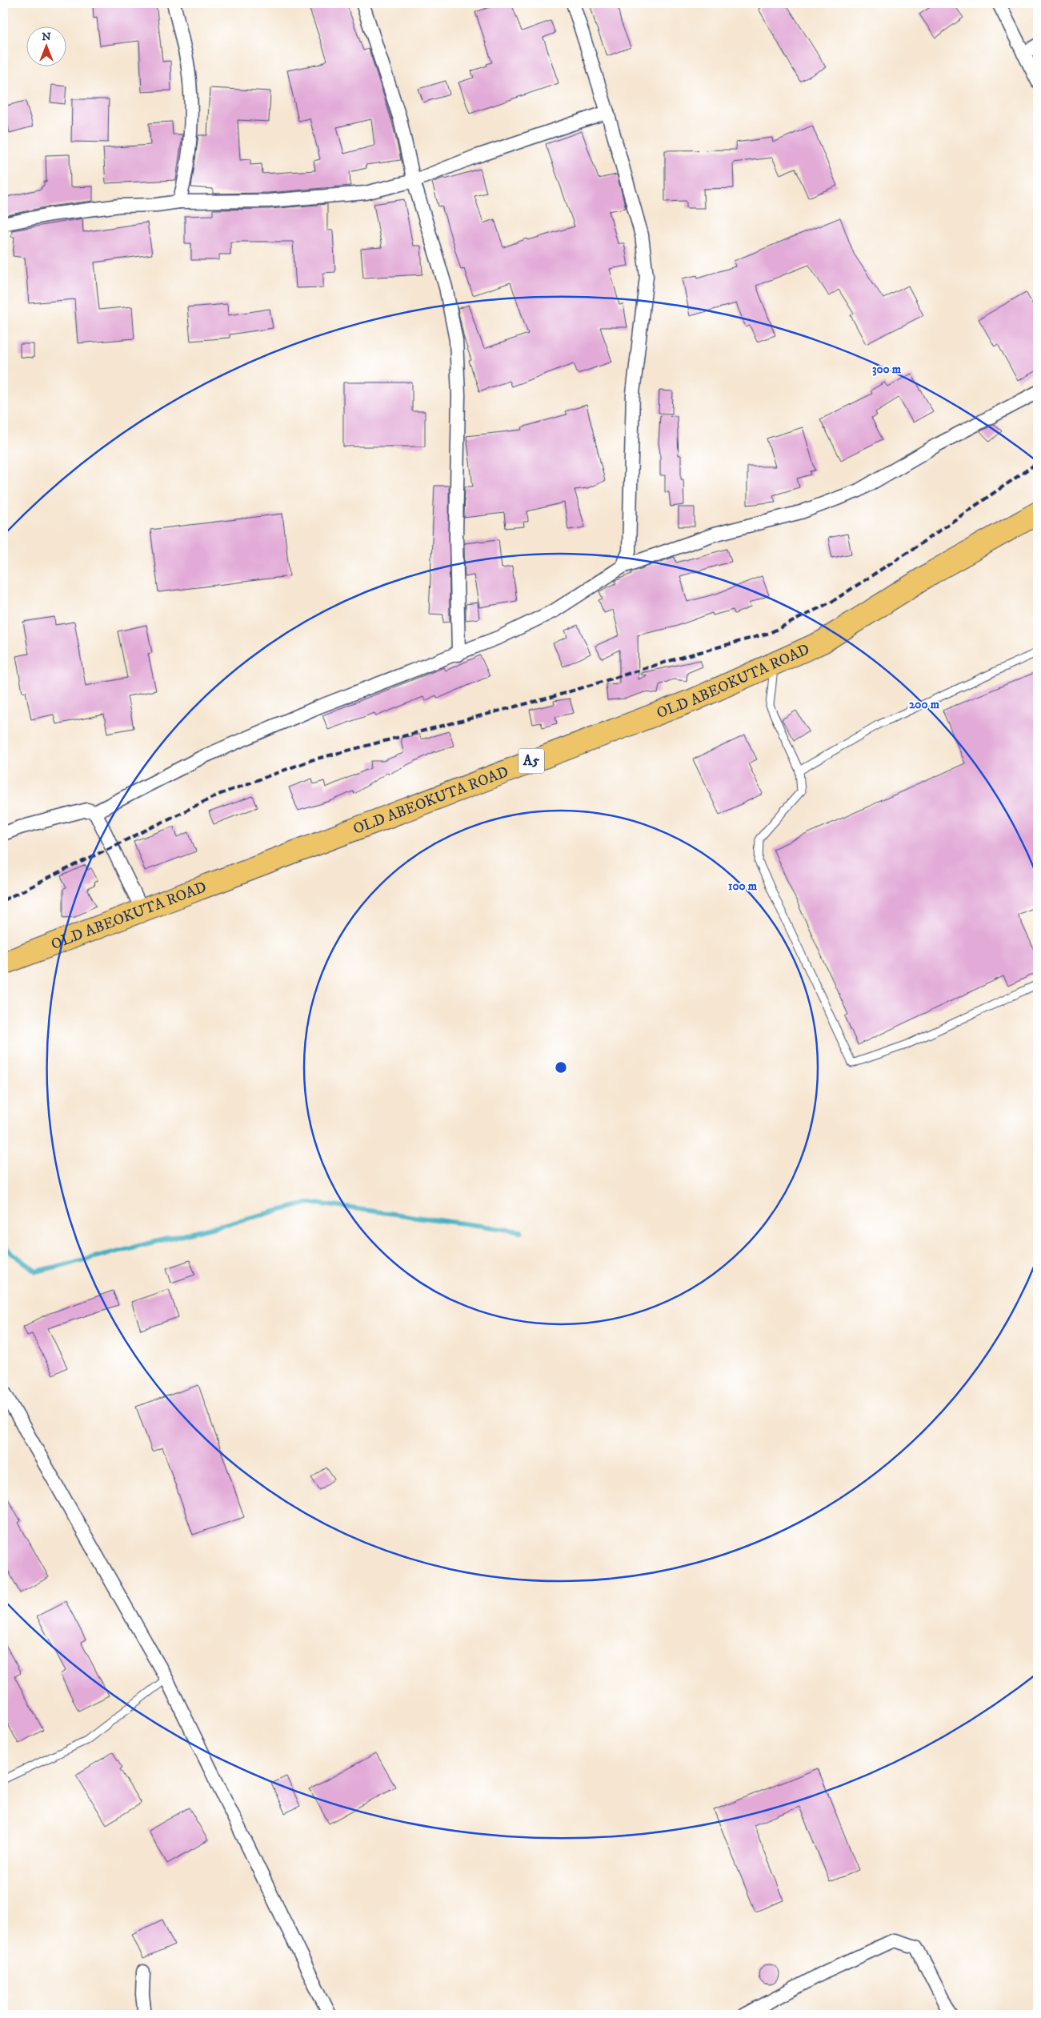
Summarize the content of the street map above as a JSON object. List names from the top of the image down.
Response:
{
  "streets": {
    "highway": ["OLD ABEOKUTA ROAD", "A5"]
  },
  "north": "top",
  "rings": ["300 m", "200 m", "100 m"]
}
